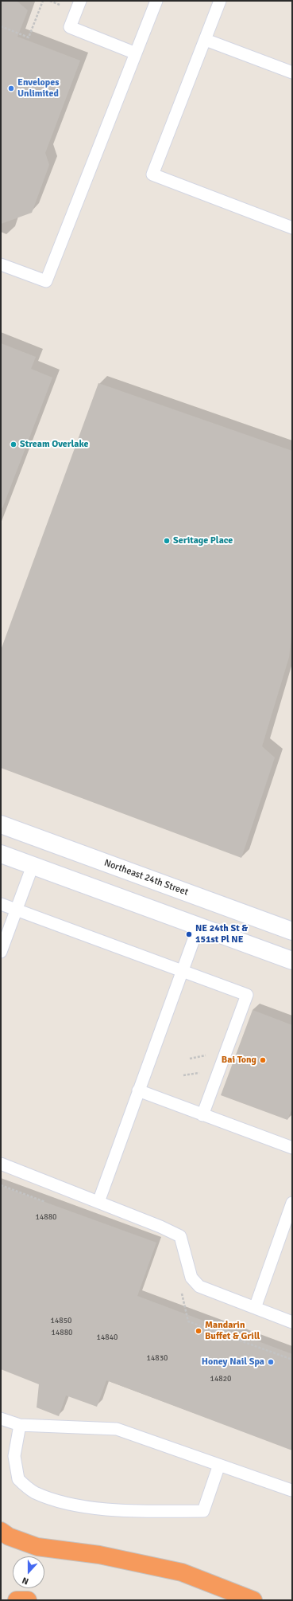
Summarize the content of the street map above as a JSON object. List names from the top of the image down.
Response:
{
  "streets": {
    "main road": ["Northeast 24th Street"]
  },
  "places": [
    "Envelopes Unlimited",
    "Stream Overlake",
    "Seritage Place",
    "NE 24th St & 151st Pl NE",
    "Bai Tong",
    "Mandarin Buffet & Grill",
    "Honey Nail Spa"
  ],
  "house_numbers": [
    "14880",
    "14850",
    "14880",
    "14840",
    "14830",
    "14820"
  ],
  "north": "bottom"
}
